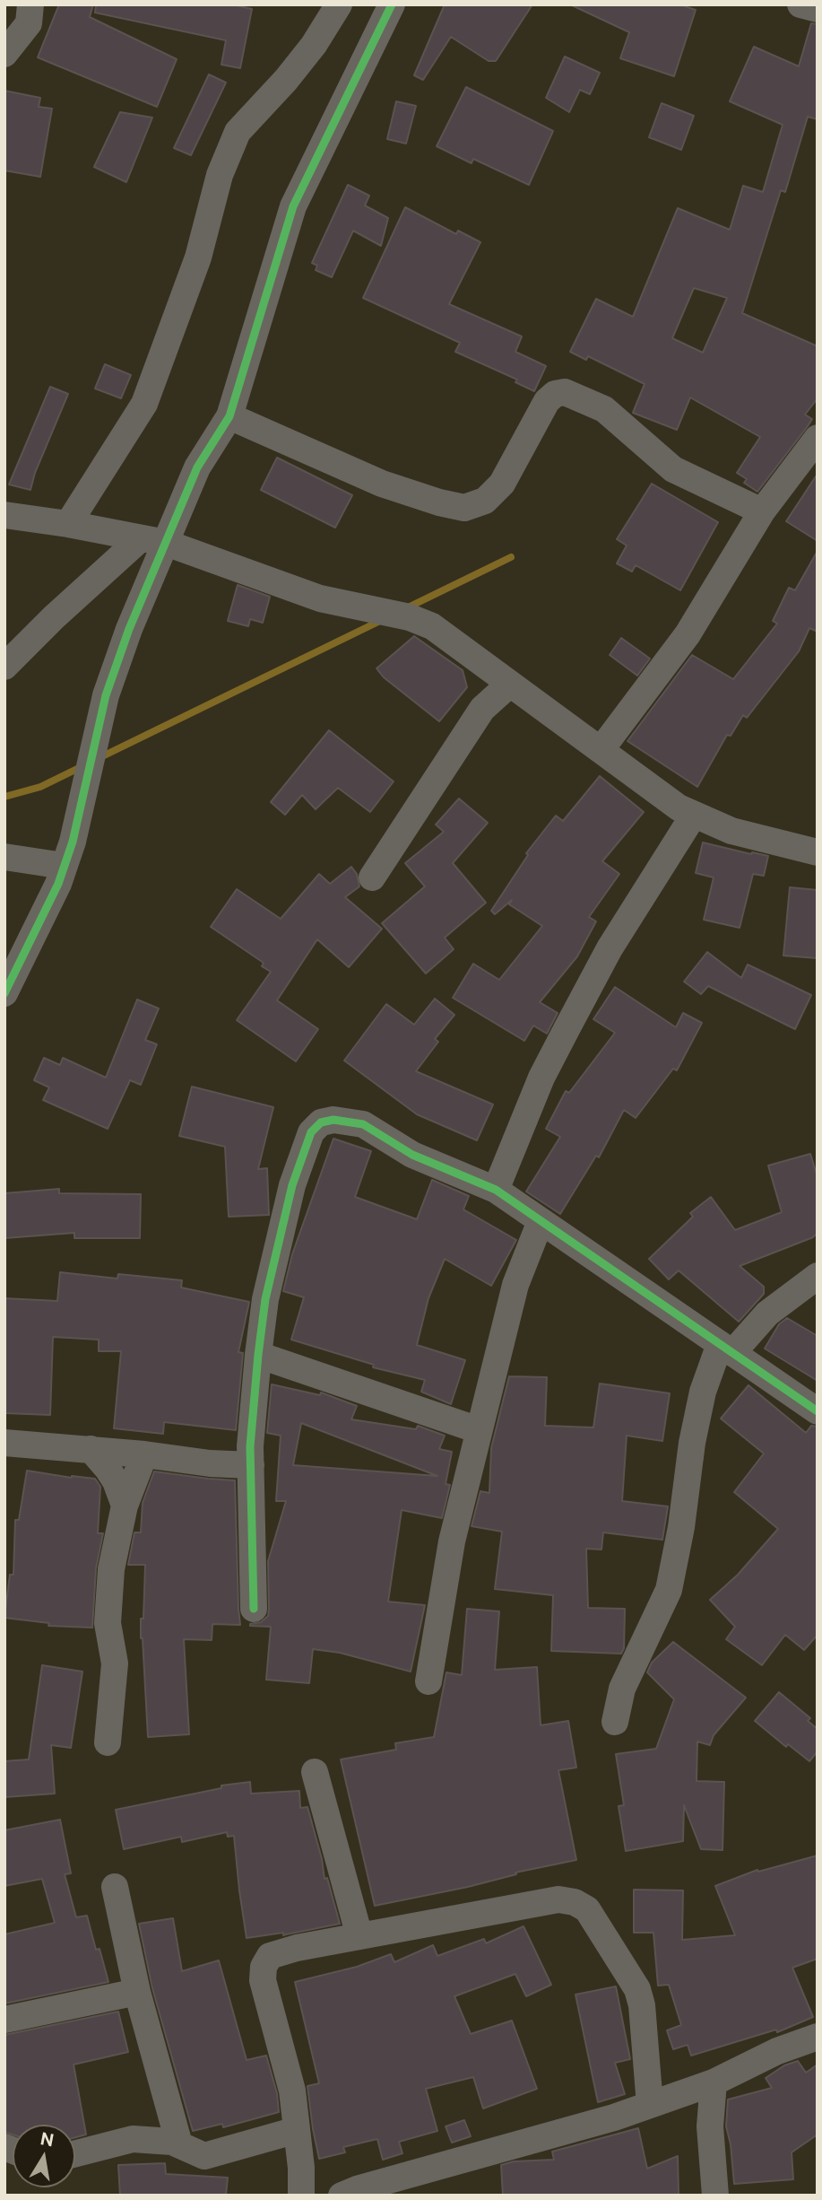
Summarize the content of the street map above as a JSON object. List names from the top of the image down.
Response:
{
  "north": "top"
}
